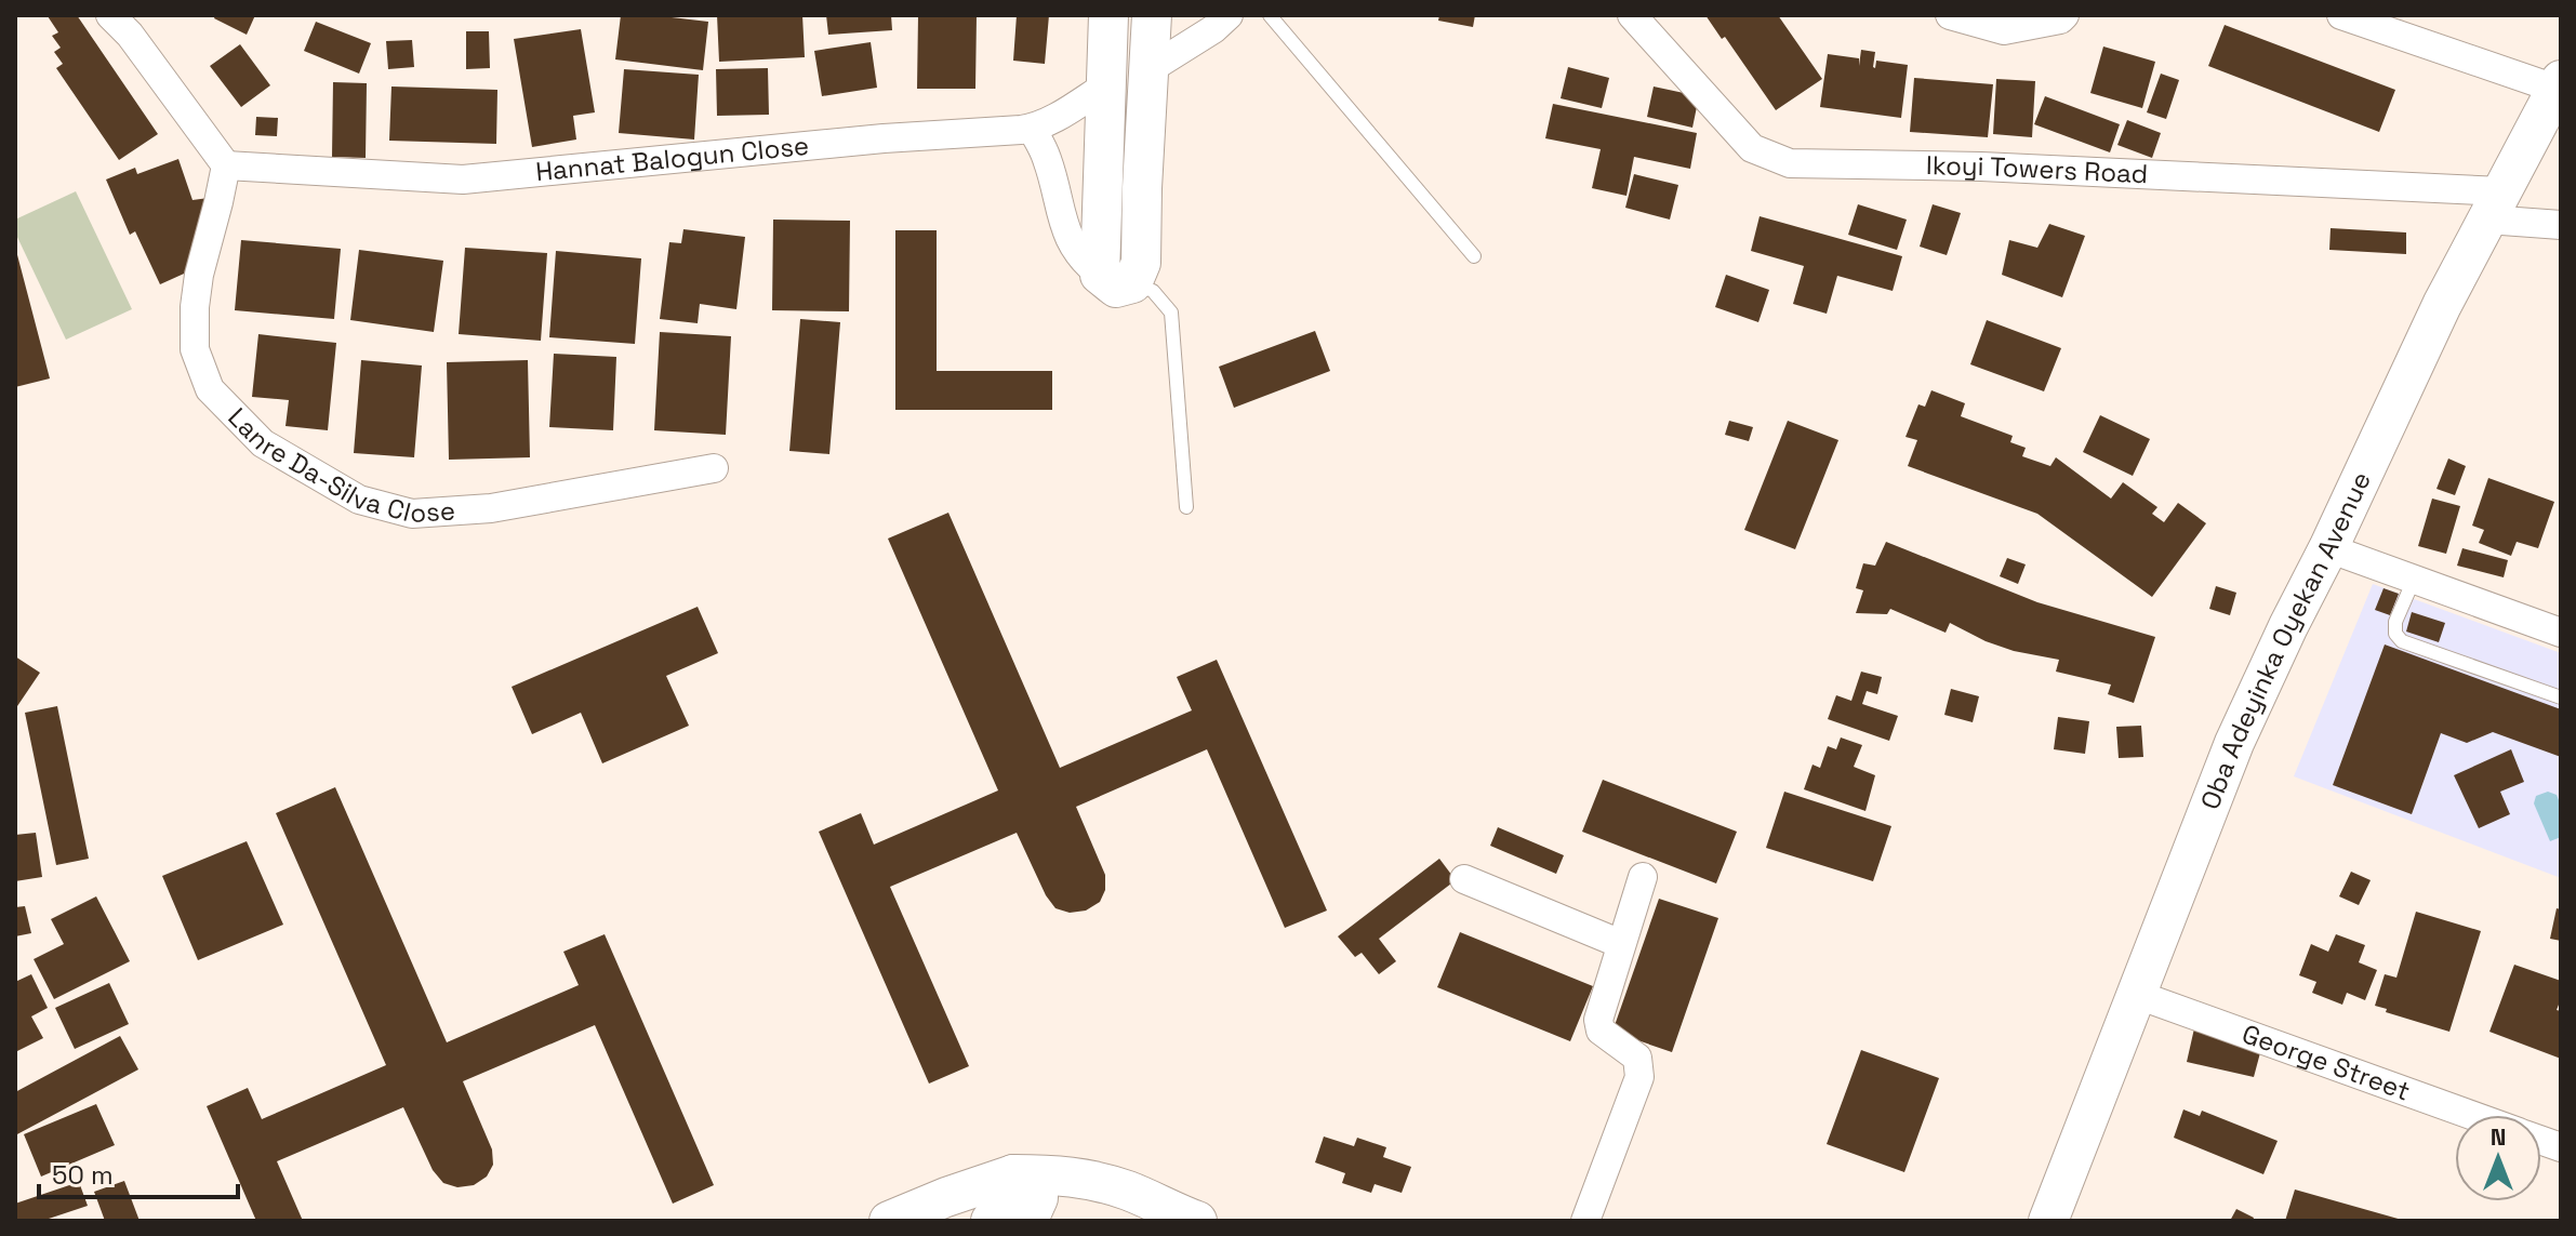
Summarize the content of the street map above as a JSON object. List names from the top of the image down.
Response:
{
  "streets": {
    "main road": ["Oba Adeyinka Oyekan Avenue"],
    "street": [
      "Hannat Balogun Close",
      "Ikoyi Towers Road",
      "Lanre Da-Silva Close",
      "George Street"
    ]
  },
  "crossings": [
    ["Hannat Balogun Close", "Lanre Da-Silva Close"],
    ["Ikoyi Towers Road", "Oba Adeyinka Oyekan Avenue"],
    ["Oba Adeyinka Oyekan Avenue", "George Street"]
  ],
  "scale_bar": "50 m",
  "north": "top"
}
